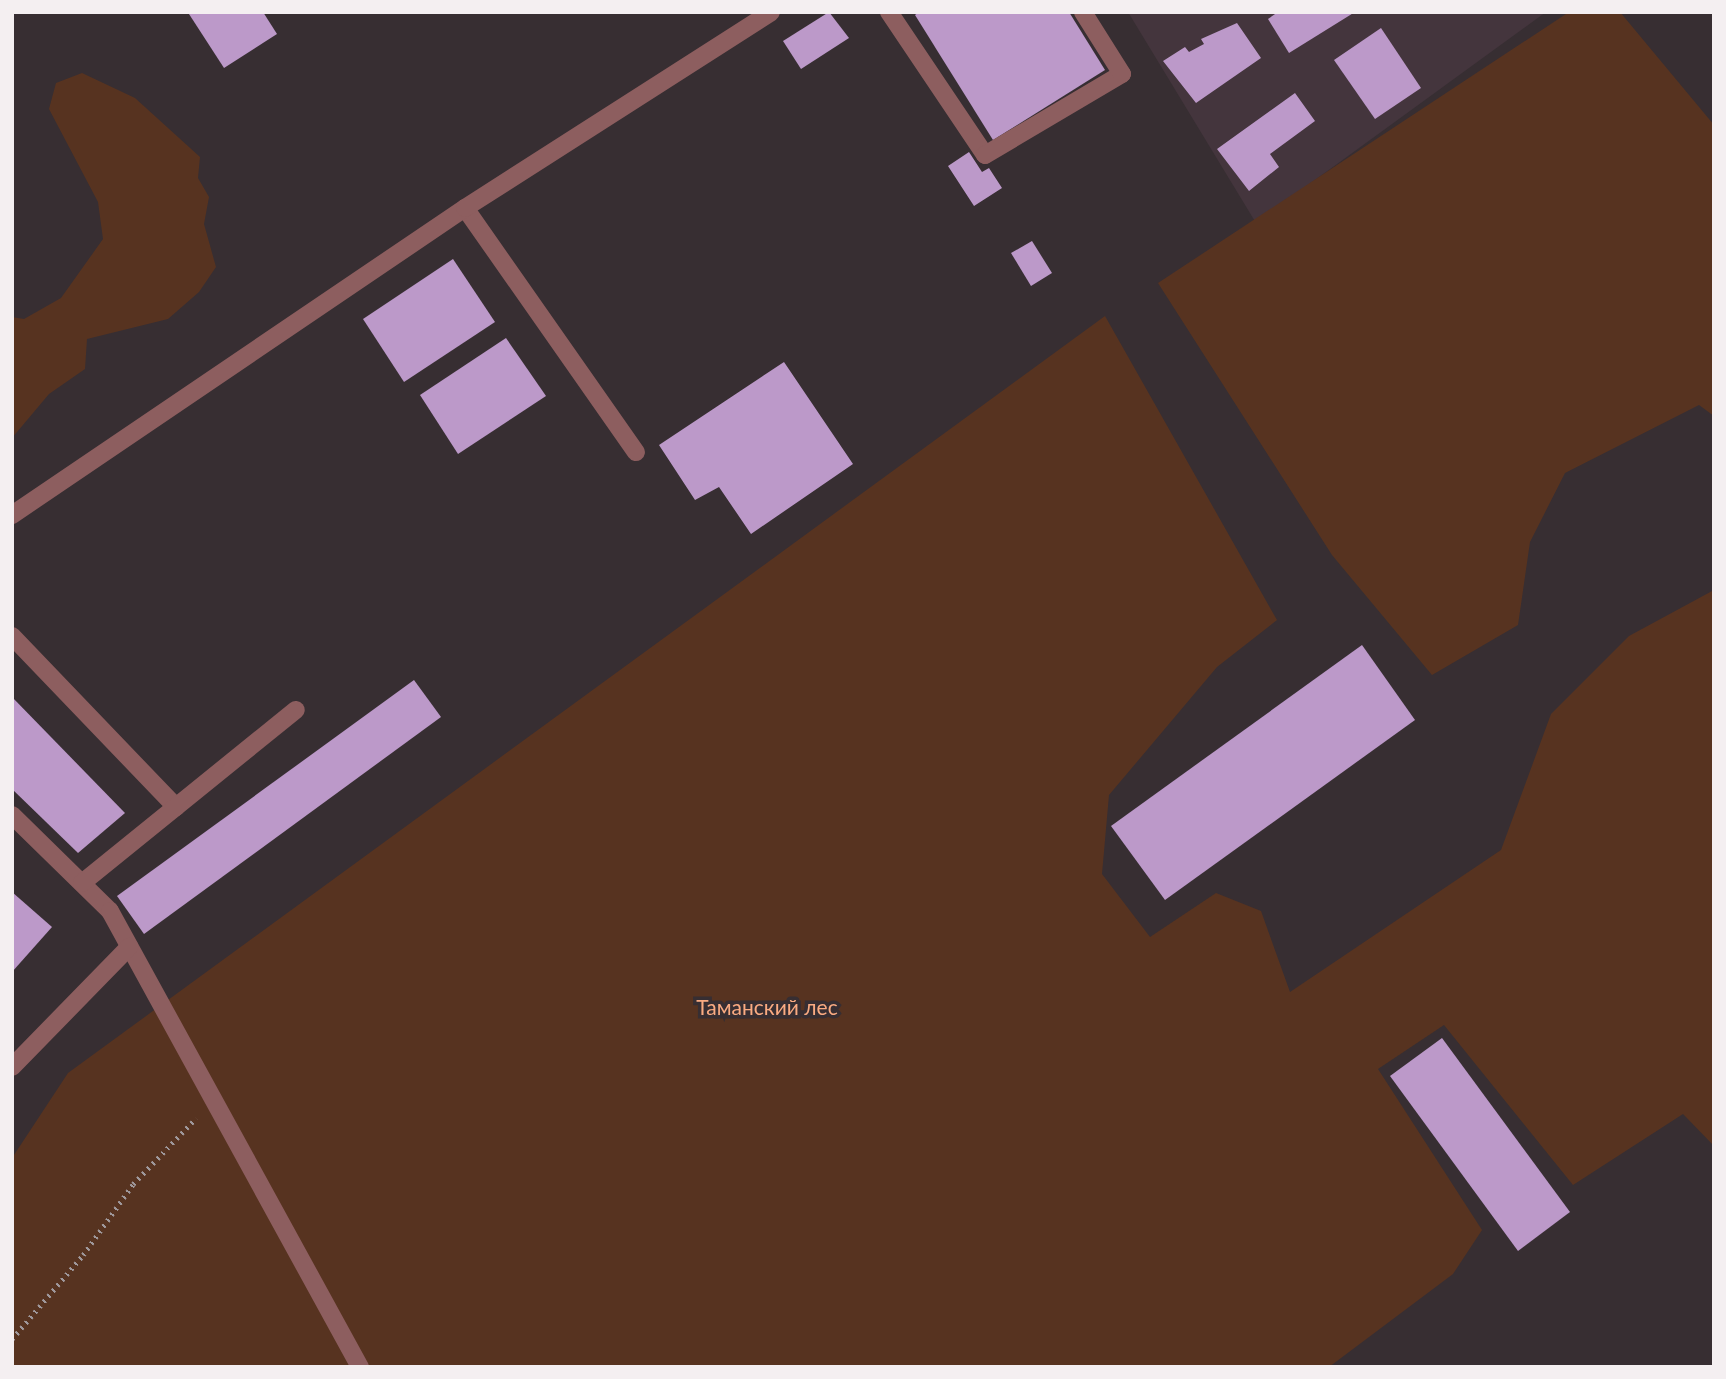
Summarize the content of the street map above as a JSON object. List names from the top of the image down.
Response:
{
  "parks": ["Таманский лес"]
}
